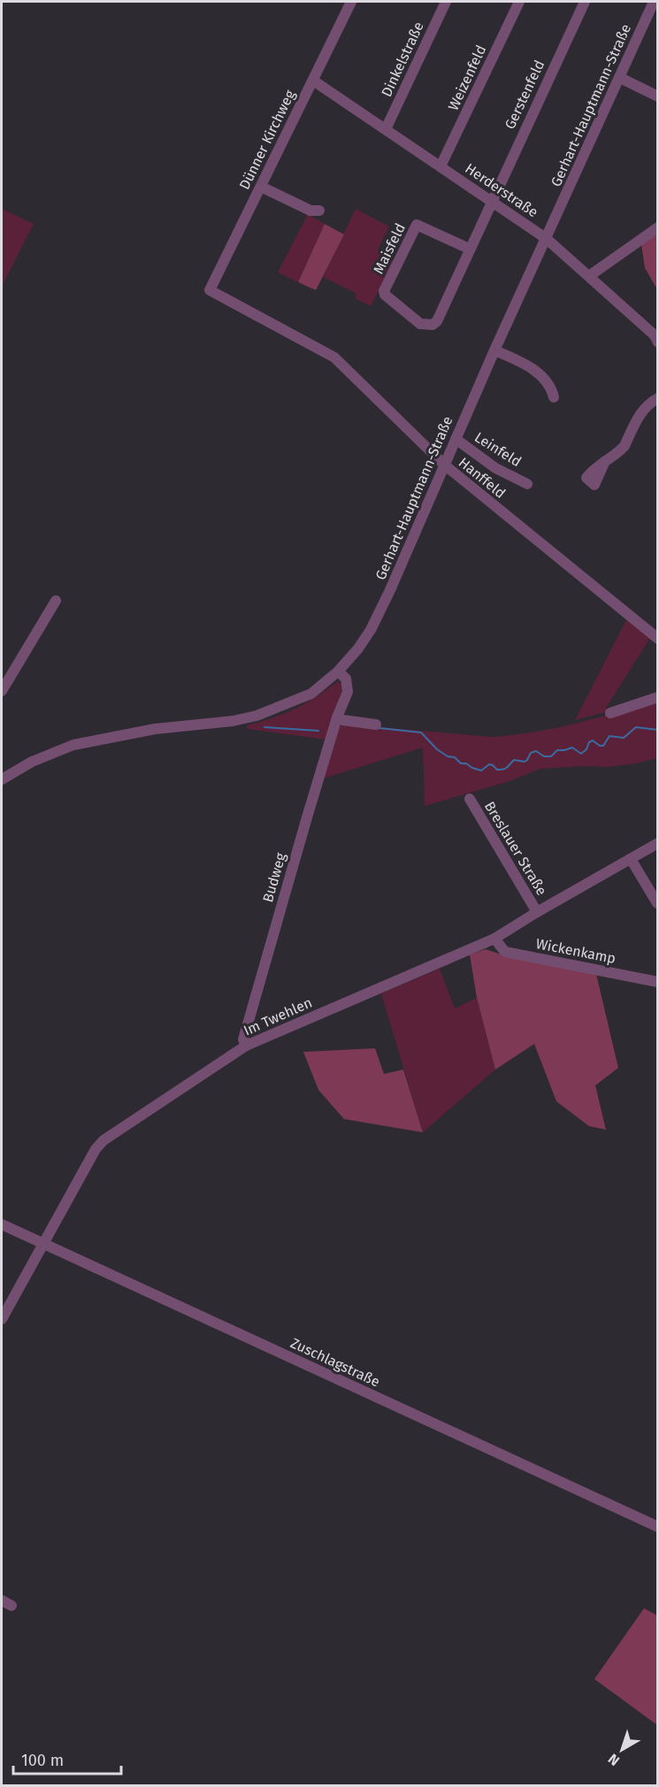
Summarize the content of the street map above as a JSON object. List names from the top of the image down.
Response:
{
  "streets": {
    "street": [
      "Dinkelstraße",
      "Weizenfeld",
      "Gerstenfeld",
      "Gerhart-Hauptmann-Straße",
      "Dünner Kirchweg",
      "Herderstraße",
      "Maisfeld",
      "Leinfeld",
      "Hanffeld",
      "Breslauer Straße",
      "Budweg",
      "Wickenkamp",
      "Im Twehlen",
      "Zuschlagstraße"
    ]
  },
  "crossings": [
    ["Dinkelstraße", "Herderstraße"],
    ["Weizenfeld", "Herderstraße"],
    ["Gerstenfeld", "Herderstraße"],
    ["Gerstenfeld", "Maisfeld"],
    ["Gerhart-Hauptmann-Straße", "Herderstraße"],
    ["Gerhart-Hauptmann-Straße", "Leinfeld"],
    ["Gerhart-Hauptmann-Straße", "Hanffeld"],
    ["Gerhart-Hauptmann-Straße", "Budweg"],
    ["Dünner Kirchweg", "Herderstraße"],
    ["Dünner Kirchweg", "Hanffeld"],
    ["Herderstraße", "Maisfeld"],
    ["Breslauer Straße", "Im Twehlen"],
    ["Budweg", "Im Twehlen"],
    ["Wickenkamp", "Im Twehlen"],
    ["Im Twehlen", "Zuschlagstraße"]
  ],
  "scale_bar": "100 m",
  "north": "bottom left"
}
